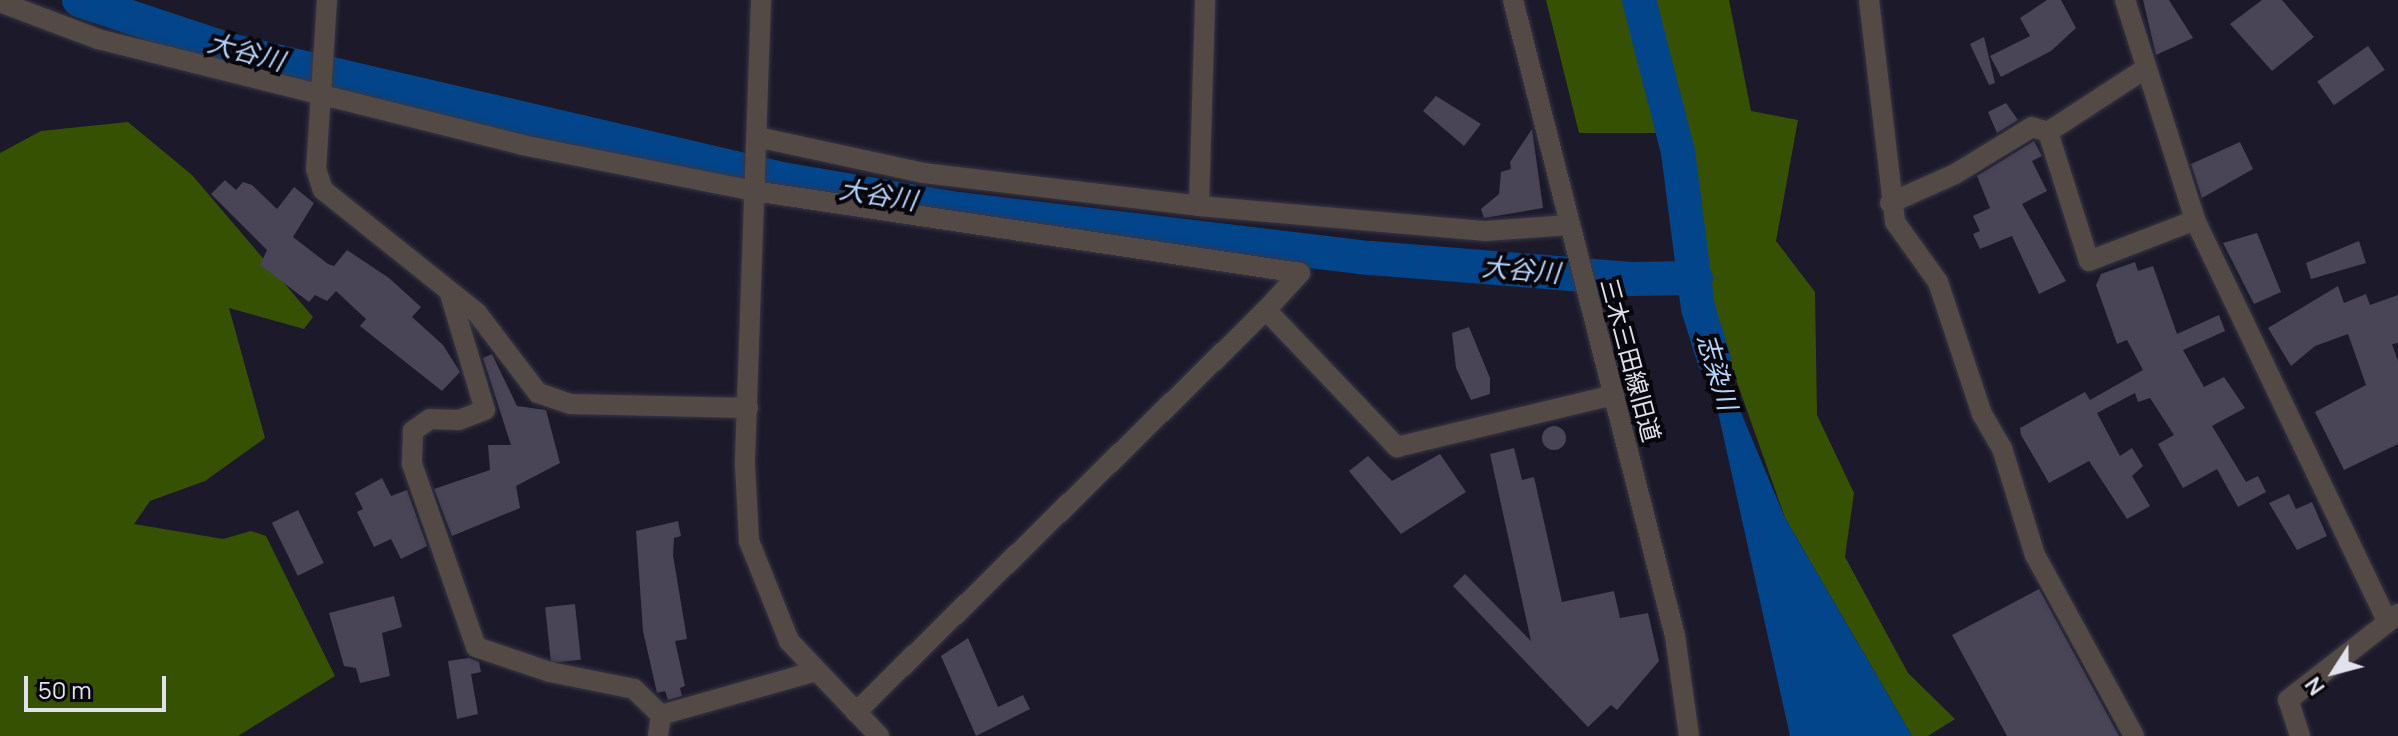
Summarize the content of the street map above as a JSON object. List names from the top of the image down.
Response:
{
  "streets": {
    "street": ["三木三田線旧道"]
  },
  "water": ["大谷川", "志染川"],
  "scale_bar": "50 m",
  "north": "bottom left"
}
